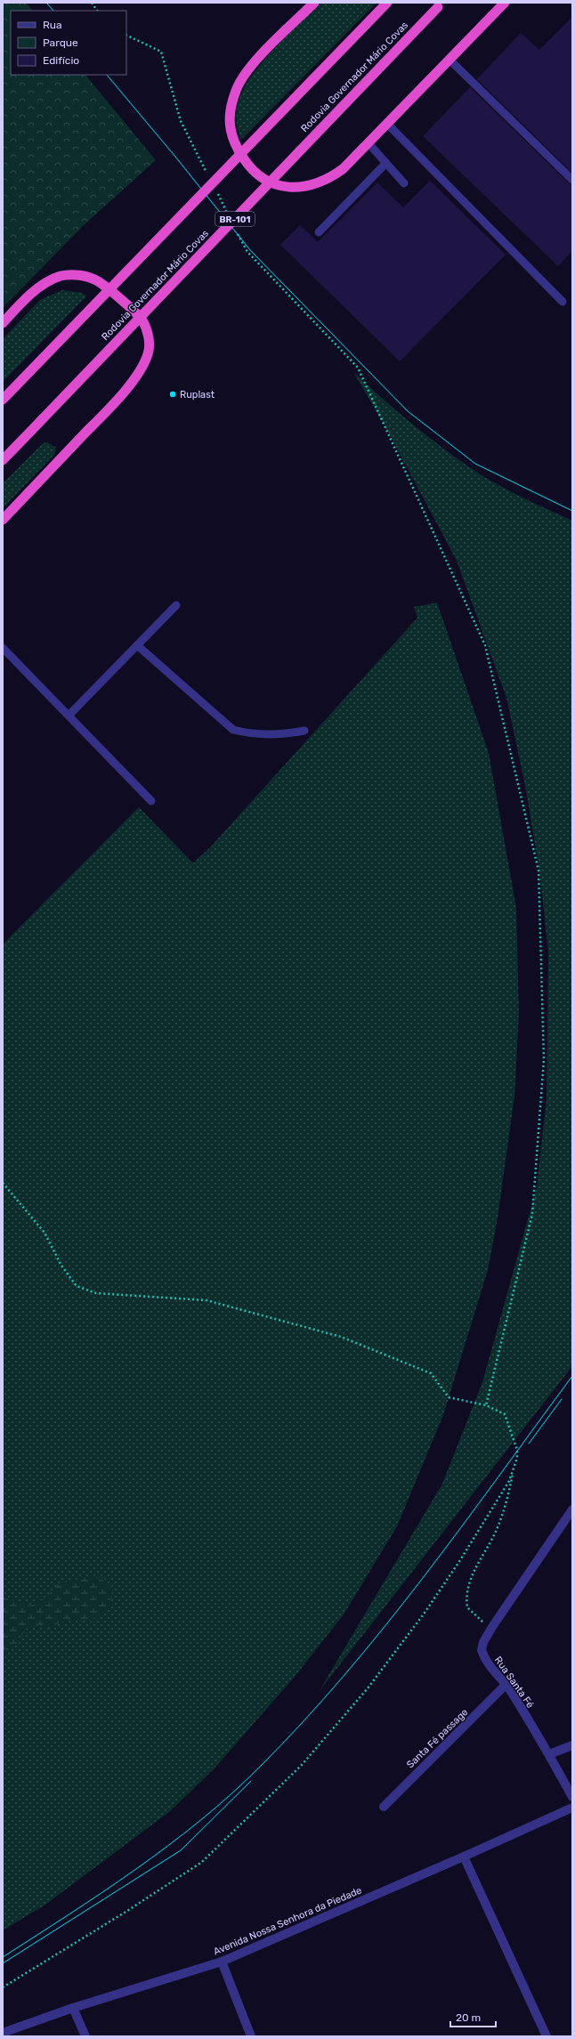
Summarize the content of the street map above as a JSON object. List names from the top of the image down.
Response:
{
  "streets": {
    "highway": ["Rodovia Governador Mário Covas", "BR-101"],
    "street": ["Rua Santa Fé", "Santa Fé passage", "Avenida Nossa Senhora da Piedade"]
  },
  "crossings": [
    ["Rua Santa Fé", "Santa Fé passage"]
  ],
  "places": ["Ruplast"],
  "legend": ["Rua", "Parque", "Edifício"],
  "scale_bar": "20 m"
}
